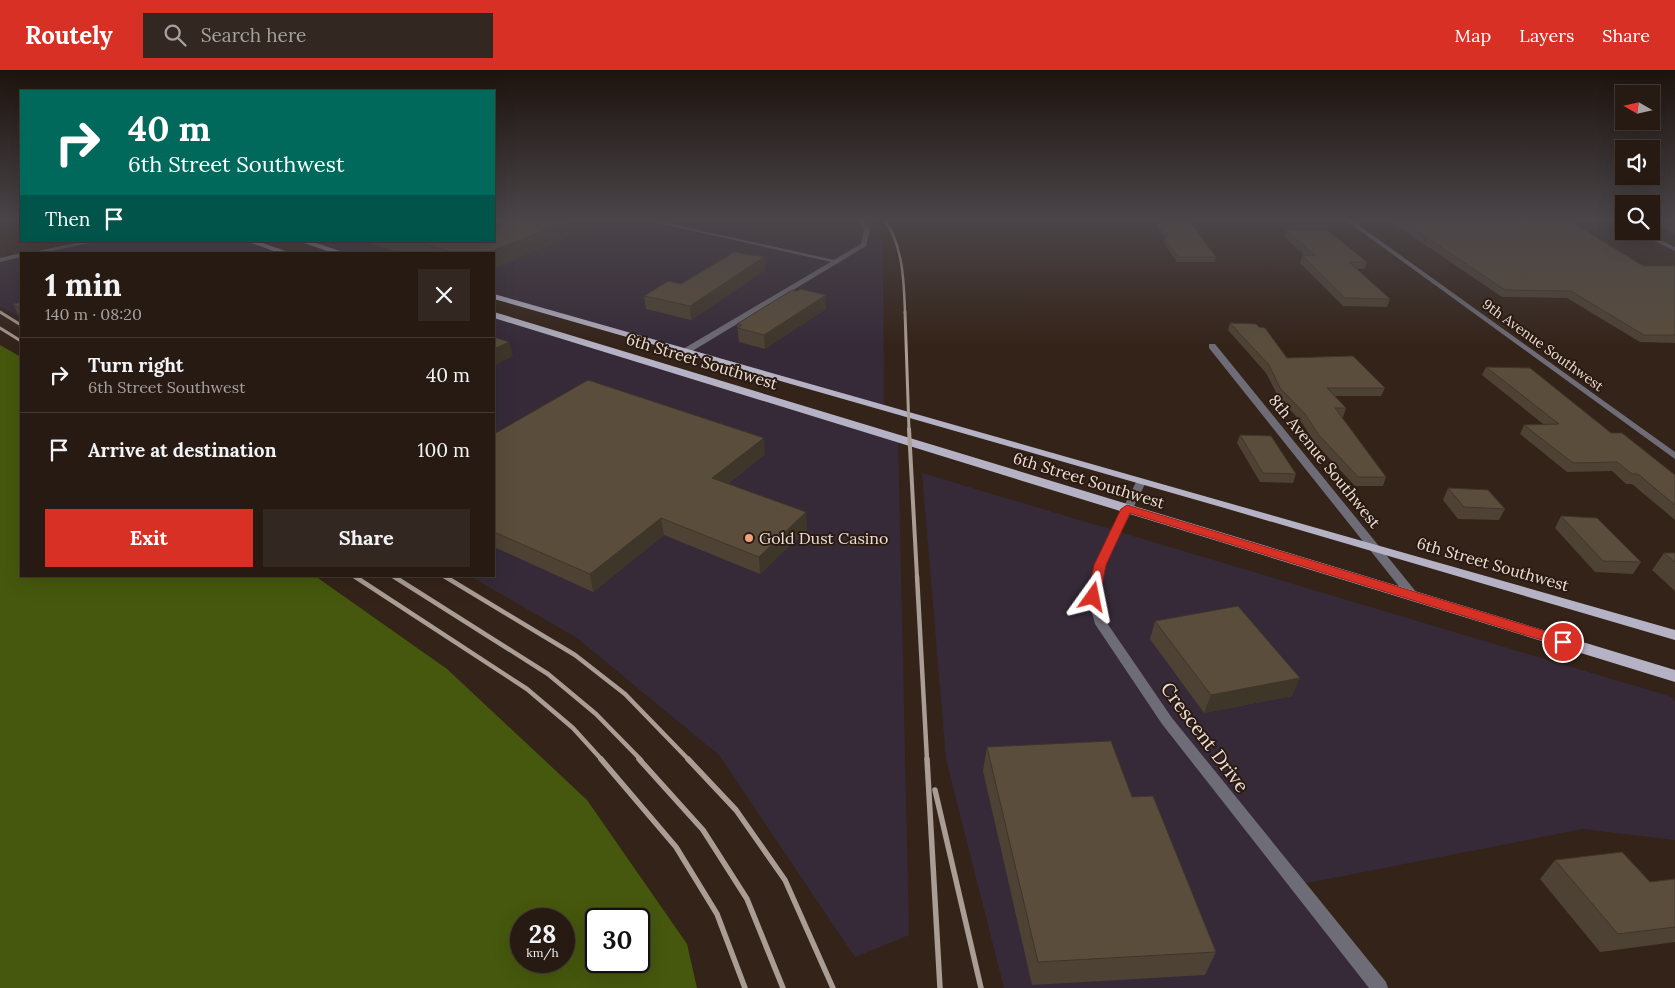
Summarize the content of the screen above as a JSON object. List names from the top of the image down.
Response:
{
  "streets": {
    "main road": ["6th Street Southwest"],
    "street": ["9th Avenue Southwest", "8th Avenue Southwest", "Crescent Drive"]
  },
  "crossings": [
    ["6th Street Southwest", "8th Avenue Southwest"],
    ["6th Street Southwest", "Crescent Drive"]
  ],
  "places": ["Gold Dust Casino"],
  "north": "left",
  "page": {
    "header": "Routely",
    "search": "Search here",
    "nav": ["Map", "Layers", "Share"],
    "turn": ["40 m", "6th Street Southwest"],
    "then": "Then",
    "heading": ["1 min", "140 m · 08:20"],
    "list": [
      {
        "name": "Turn right",
        "note": "6th Street Southwest",
        "value": "40 m"
      },
      {
        "name": "Arrive at destination",
        "value": "100 m"
      }
    ],
    "buttons": ["Exit", "Share"],
    "speed": "28 km/h",
    "limit": "30"
  }
}
